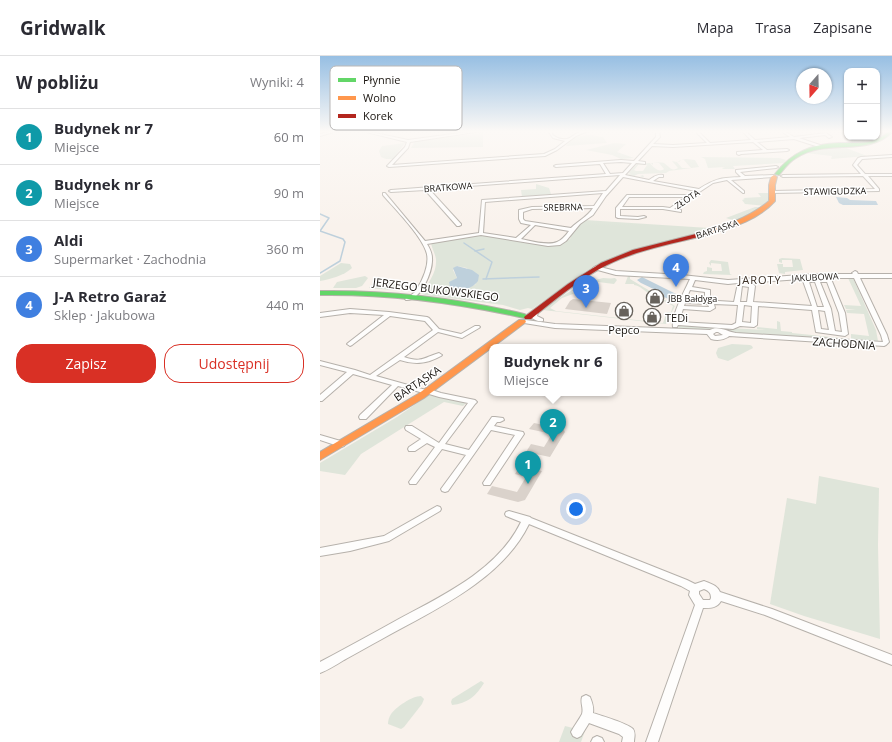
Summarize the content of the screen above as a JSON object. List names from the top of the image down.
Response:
{
  "streets": {
    "street": [
      "BRATKOWA",
      "STAWIGUDZKA",
      "ZŁOTA",
      "SREBRNA",
      "BARTĄSKA",
      "JAKUBOWA",
      "JERZEGO BUKOWSKIEGO",
      "ZACHODNIA"
    ]
  },
  "crossings": [
    ["BRATKOWA", "SREBRNA"],
    ["STAWIGUDZKA", "ZŁOTA"],
    ["STAWIGUDZKA", "BARTĄSKA"],
    ["ZŁOTA", "BARTĄSKA"],
    ["BARTĄSKA", "JAKUBOWA"],
    ["BARTĄSKA", "JERZEGO BUKOWSKIEGO"],
    ["JAKUBOWA", "ZACHODNIA"]
  ],
  "districts": ["JAROTY"],
  "places": {
    "shop": ["JBB Bałdyga", "Pepco", "TEDi"]
  },
  "legend": ["Płynnie", "Wolno", "Korek"],
  "north": "bottom",
  "page": {
    "header": "Gridwalk",
    "nav": ["Mapa", "Trasa", "Zapisane"],
    "heading": ["W pobliżu", "Wyniki: 4"],
    "map_buttons": ["+", "−"],
    "list": [
      {
        "mark": "1",
        "name": "Budynek nr 7",
        "note": "Miejsce",
        "value": "60 m"
      },
      {
        "mark": "2",
        "name": "Budynek nr 6",
        "note": "Miejsce",
        "value": "90 m"
      },
      {
        "mark": "3",
        "name": "Aldi",
        "note": "Supermarket · Zachodnia",
        "value": "360 m"
      },
      {
        "mark": "4",
        "name": "J-A Retro Garaż",
        "note": "Sklep · Jakubowa",
        "value": "440 m"
      }
    ],
    "pins": [
      "4",
      "3",
      "2",
      "1"
    ],
    "buttons": ["Zapisz", "Udostępnij"],
    "popup": ["Budynek nr 6", "Miejsce"]
  }
}
